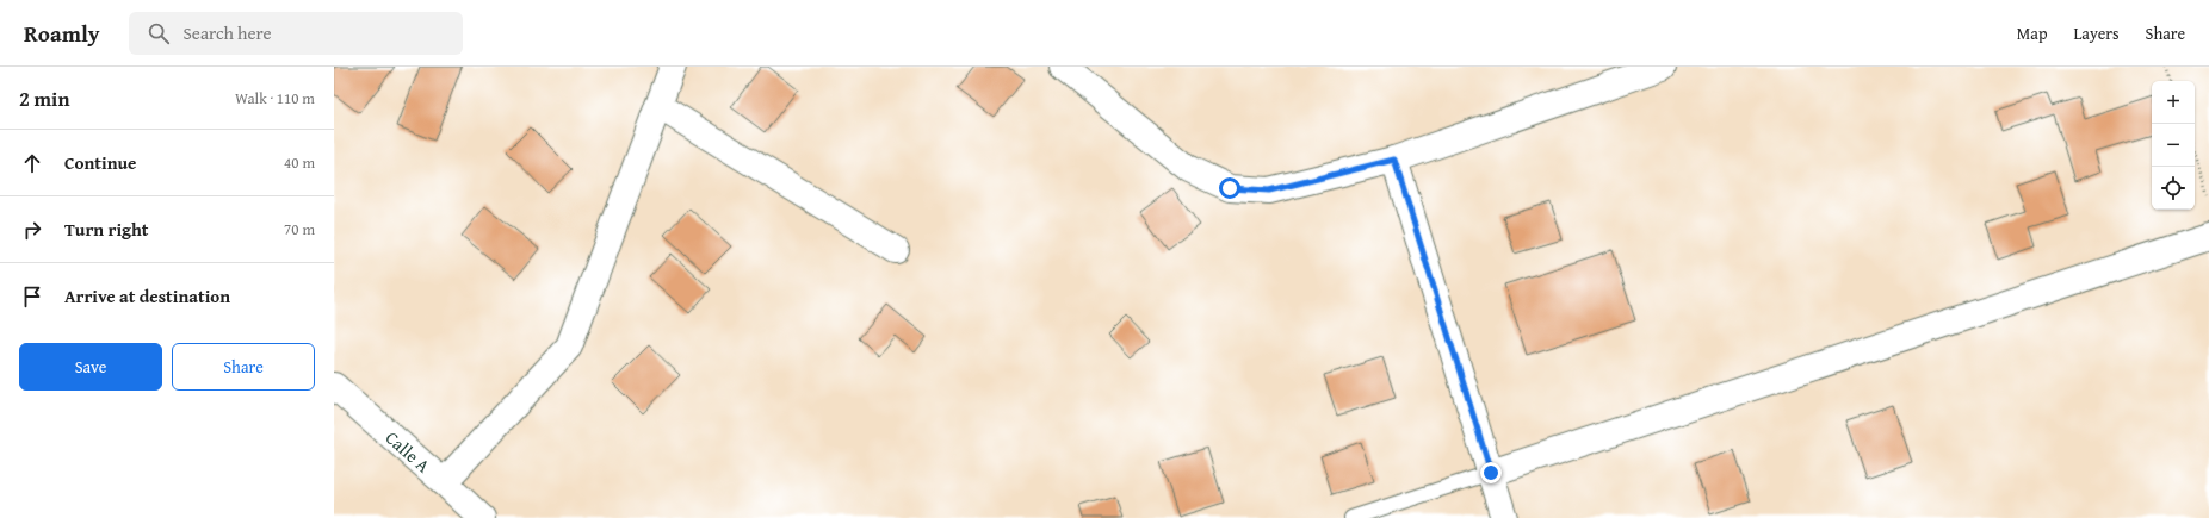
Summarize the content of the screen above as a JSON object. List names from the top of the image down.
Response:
{
  "streets": {
    "street": ["Calle A"]
  },
  "page": {
    "header": "Roamly",
    "search": "Search here",
    "nav": ["Map", "Layers", "Share"],
    "heading": ["2 min", "Walk · 110 m"],
    "map_buttons": ["+", "−"],
    "list": [
      ["Continue", "40 m"],
      ["Turn right", "70 m"],
      "Arrive at destination"
    ],
    "buttons": ["Save", "Share"]
  }
}
